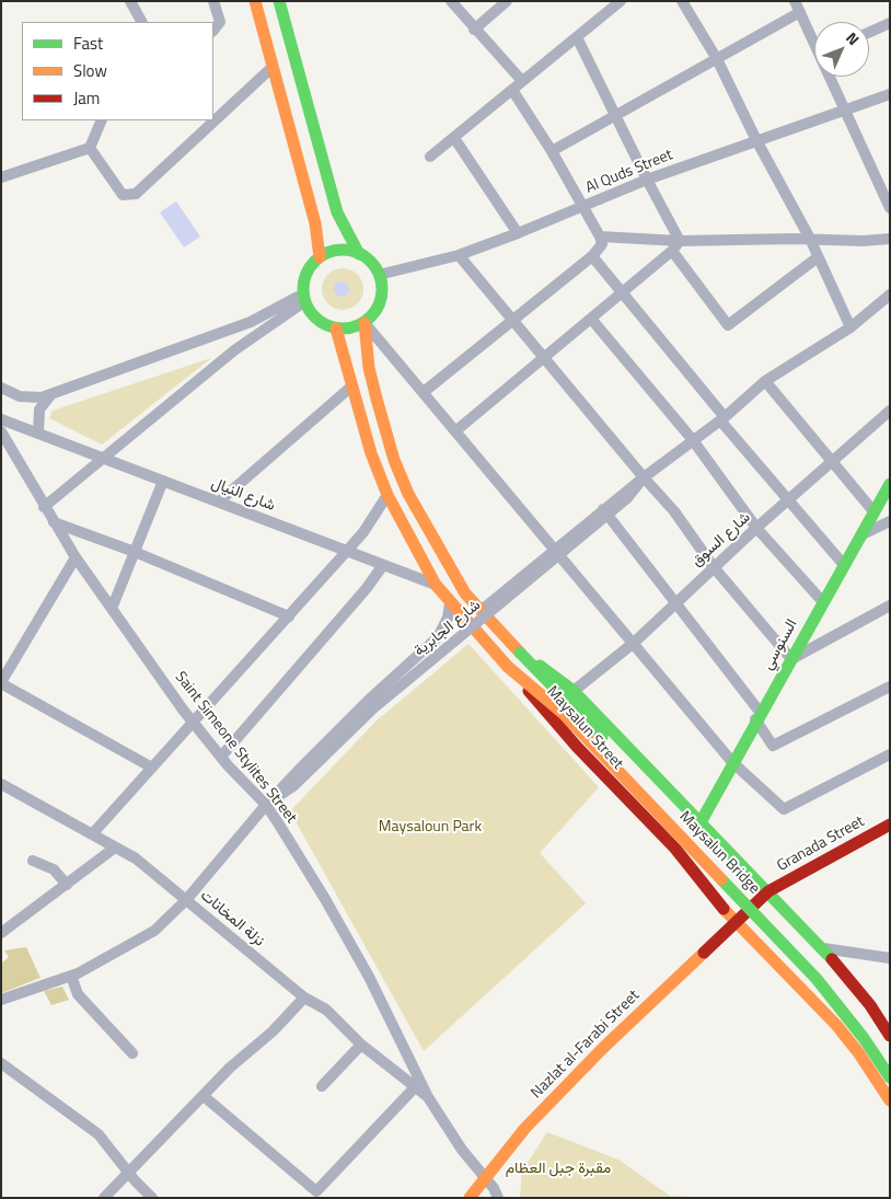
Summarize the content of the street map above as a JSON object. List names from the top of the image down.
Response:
{
  "streets": {
    "main road": [
      "السنوسي",
      "Maysalun Street",
      "Granada Street",
      "Maysalun Bridge",
      "Nazlat al-Farabi Street"
    ],
    "street": [
      "Al Quds Street",
      "شارع النيال",
      "شارع السوق",
      "شارع الجابرية",
      "Saint Simeone Stylites Street",
      "نزلة المخانات"
    ]
  },
  "crossings": [
    ["Al Quds Street", "Maysalun Street"],
    ["شارع النيال", "Maysalun Street"],
    ["شارع السوق", "Maysalun Street"],
    ["شارع الجابرية", "Saint Simeone Stylites Street"],
    ["السنوسي", "Maysalun Street"],
    ["Maysalun Street", "Granada Street"],
    ["Maysalun Street", "Maysalun Bridge"],
    ["Maysalun Street", "Nazlat al-Farabi Street"],
    ["Saint Simeone Stylites Street", "نزلة المخانات"],
    ["Saint Simeone Stylites Street", "Nazlat al-Farabi Street"],
    ["Granada Street", "Nazlat al-Farabi Street"]
  ],
  "parks": ["Maysaloun Park", "مقبرة جبل العظام"],
  "legend": ["Fast", "Slow", "Jam"],
  "north": "top right"
}
